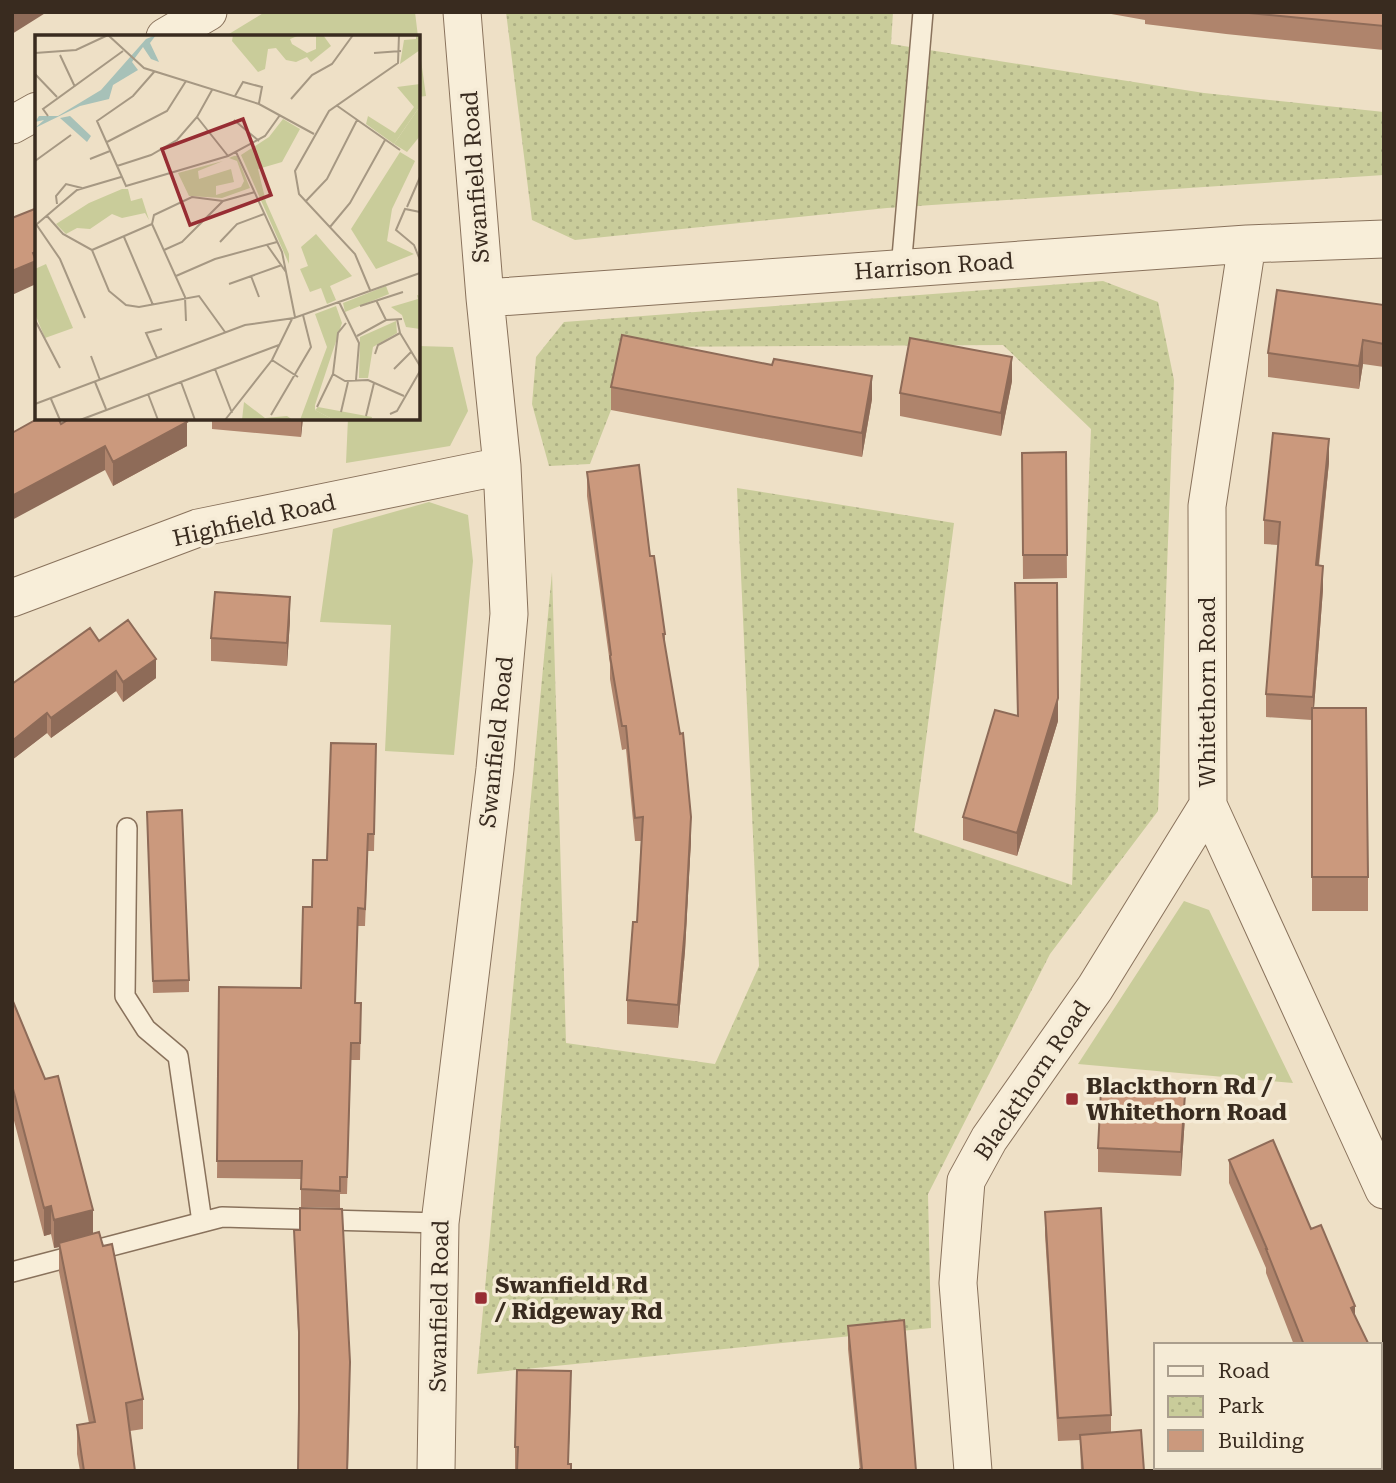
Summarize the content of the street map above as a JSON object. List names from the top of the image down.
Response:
{
  "streets": {
    "street": [
      "Swanfield Road",
      "Harrison Road",
      "Highfield Road",
      "Whitethorn Road",
      "Blackthorn Road"
    ]
  },
  "crossings": [
    ["Swanfield Road", "Harrison Road"],
    ["Swanfield Road", "Highfield Road"],
    ["Harrison Road", "Whitethorn Road"],
    ["Whitethorn Road", "Blackthorn Road"]
  ],
  "places": {
    "transit": ["Blackthorn Rd / Whitethorn Road", "Swanfield Rd / Ridgeway Rd"]
  },
  "legend": ["Road", "Park", "Building"]
}
